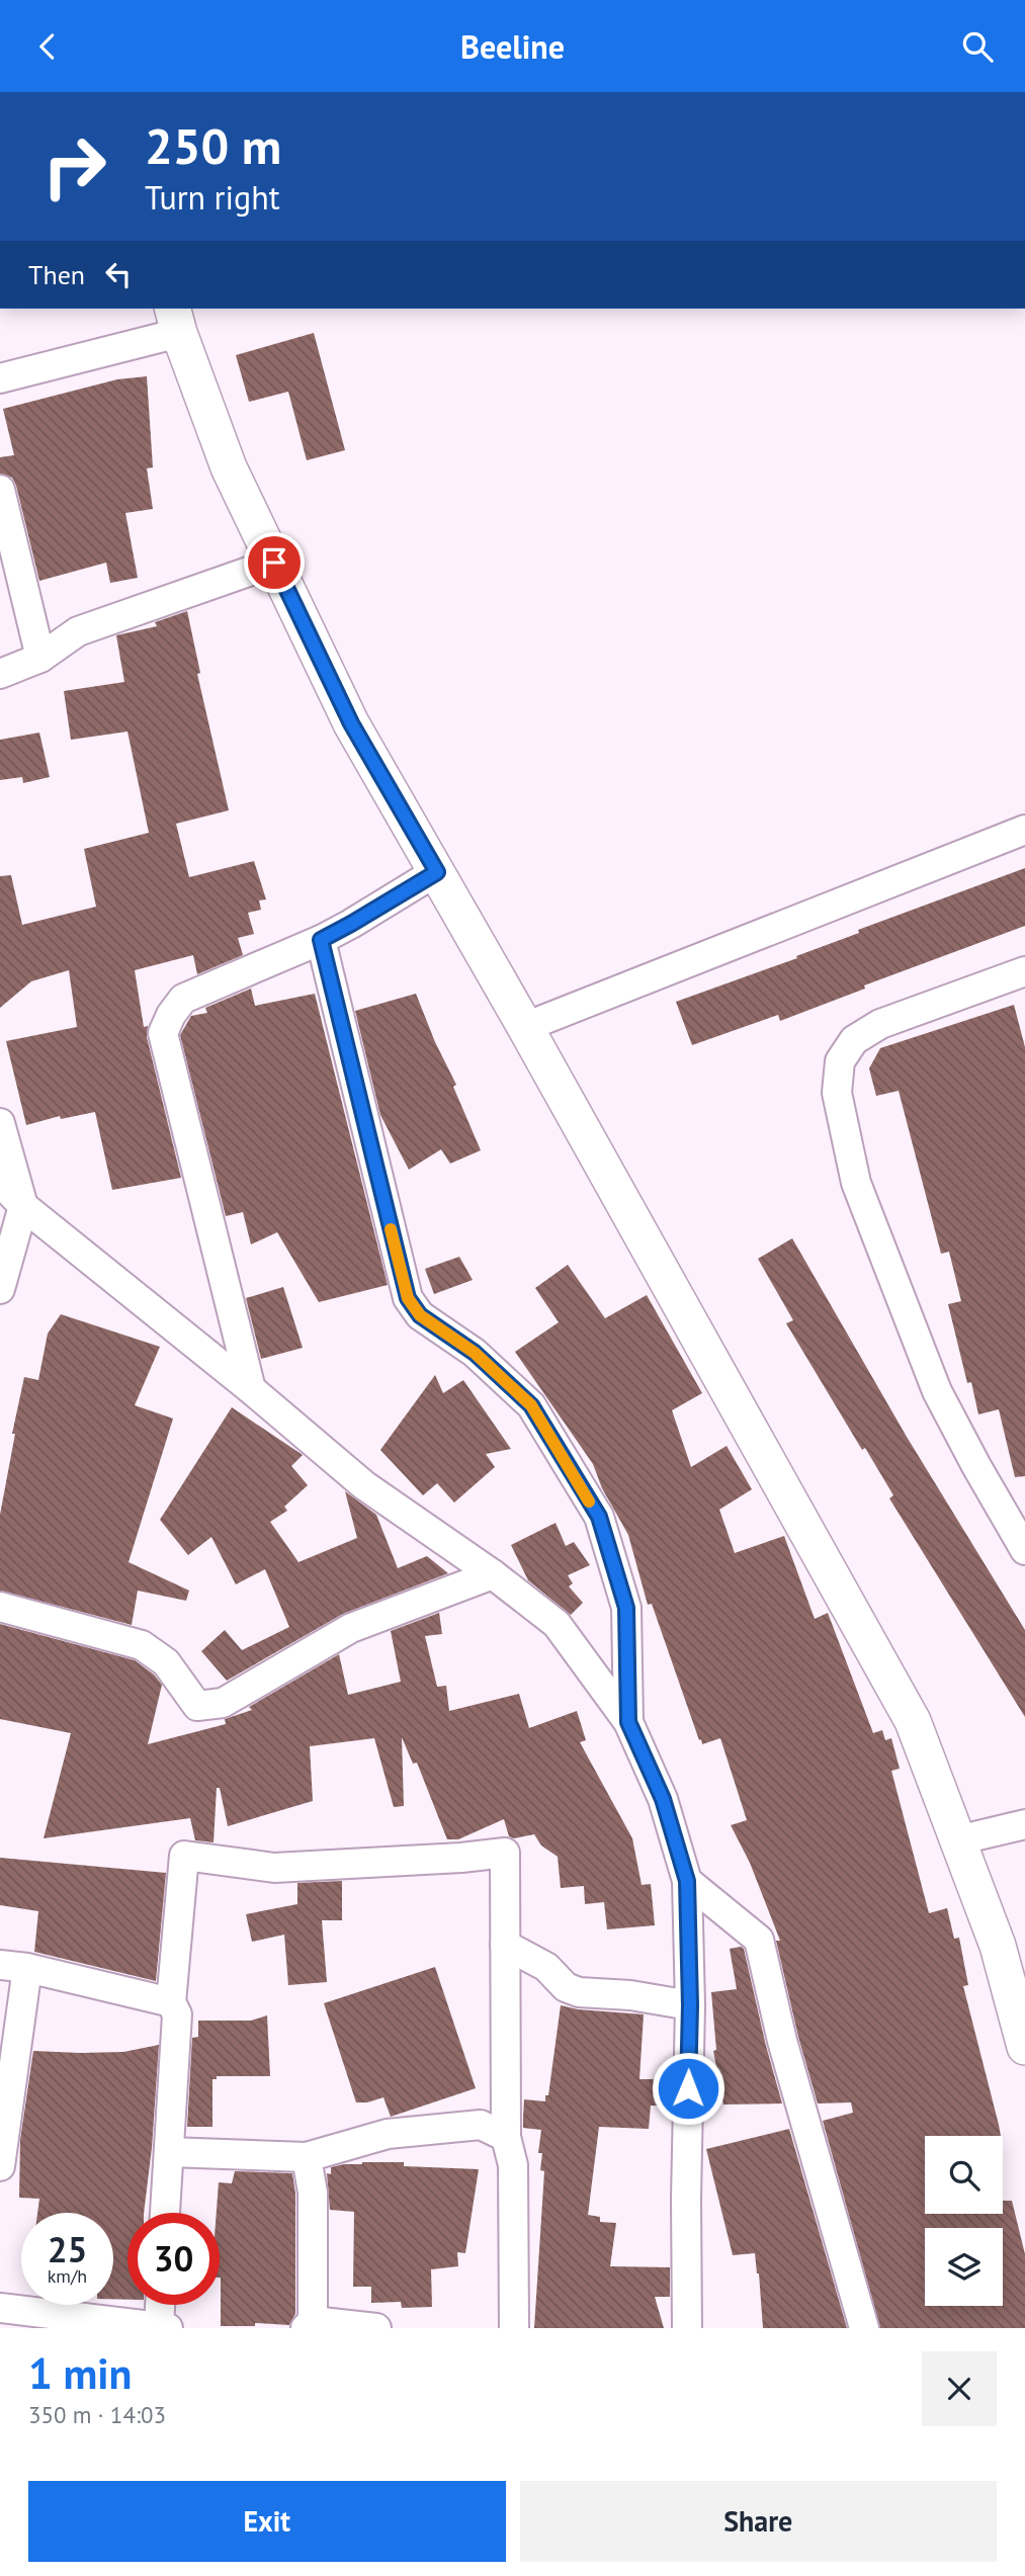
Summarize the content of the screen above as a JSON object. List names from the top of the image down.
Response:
{
  "page": {
    "header": "Beeline",
    "turn": ["250 m", "Turn right"],
    "then": "Then",
    "speed": "25 km/h",
    "limit": "30",
    "heading": ["1 min", "350 m · 14:03"],
    "buttons": ["Exit", "Share"]
  }
}
